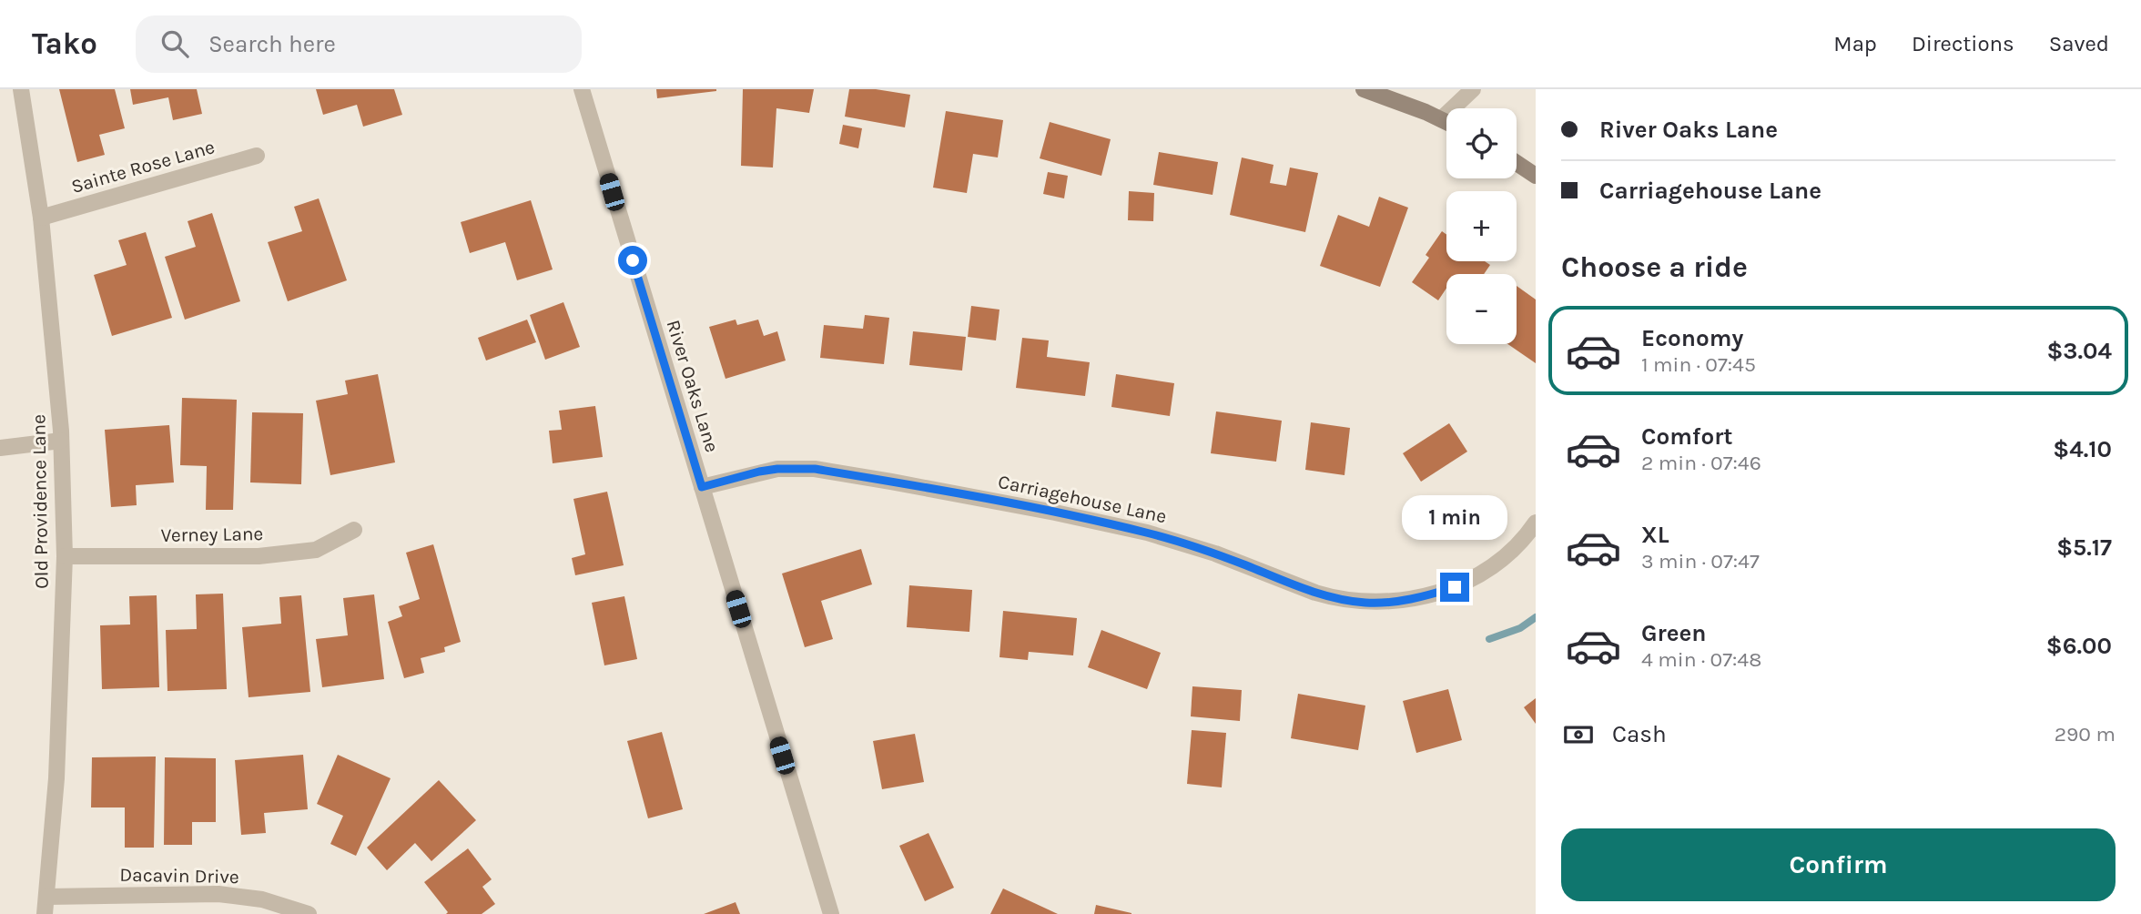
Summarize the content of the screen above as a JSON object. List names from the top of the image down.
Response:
{
  "streets": {
    "street": [
      "Sainte Rose Lane",
      "River Oaks Lane",
      "Carriagehouse Lane",
      "Old Providence Lane",
      "Verney Lane",
      "Dacavin Drive"
    ]
  },
  "crossings": [
    ["Sainte Rose Lane", "Old Providence Lane"],
    ["River Oaks Lane", "Carriagehouse Lane"],
    ["Old Providence Lane", "Verney Lane"],
    ["Old Providence Lane", "Dacavin Drive"]
  ],
  "page": {
    "header": "Tako",
    "search": "Search here",
    "nav": ["Map", "Directions", "Saved"],
    "banner": ["River Oaks Lane", "Carriagehouse Lane"],
    "map_buttons": ["+", "−"],
    "heading": "Choose a ride",
    "list": [
      {
        "name": "Economy",
        "note": "1 min · 07:45",
        "value": "$3.04"
      },
      {
        "name": "Comfort",
        "note": "2 min · 07:46",
        "value": "$4.10"
      },
      {
        "name": "XL",
        "note": "3 min · 07:47",
        "value": "$5.17"
      },
      {
        "name": "Green",
        "note": "4 min · 07:48",
        "value": "$6.00"
      }
    ],
    "bubble": "1 min",
    "pay": ["Cash", "290 m"],
    "buttons": "Confirm"
  }
}
